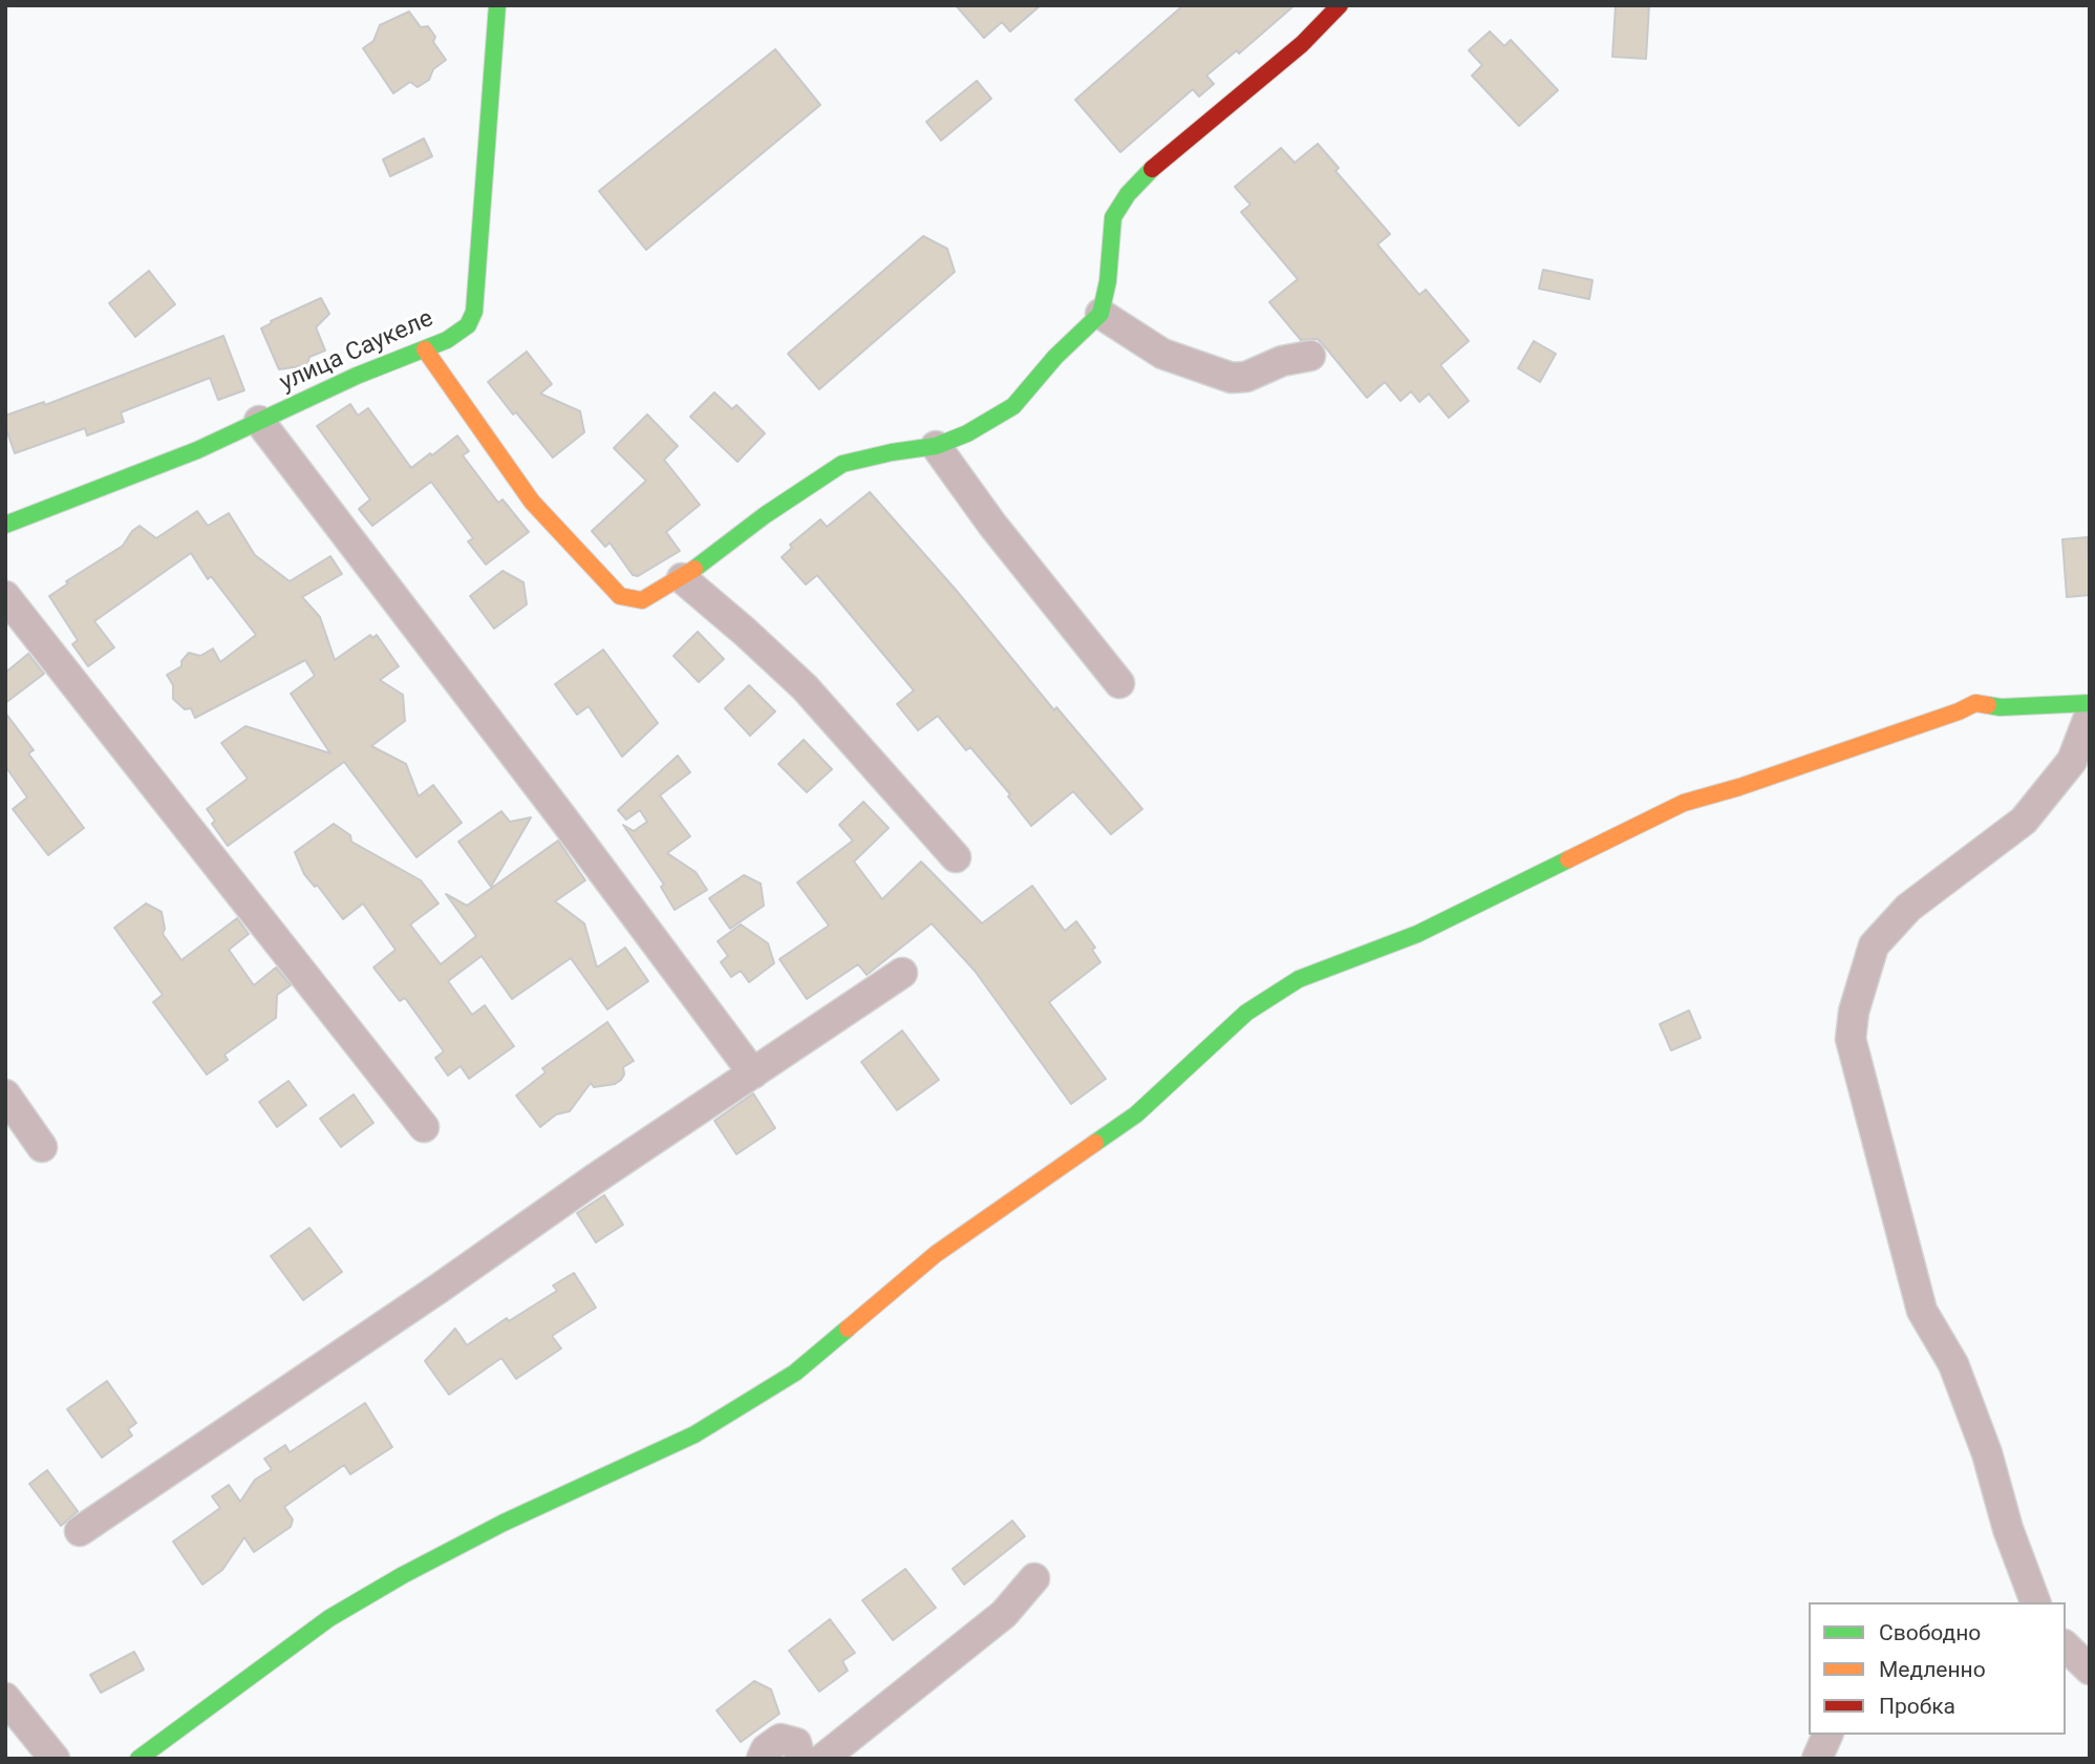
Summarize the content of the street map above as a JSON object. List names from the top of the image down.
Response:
{
  "streets": {
    "street": ["улица Саукеле"]
  },
  "legend": ["Свободно", "Медленно", "Пробка"]
}
